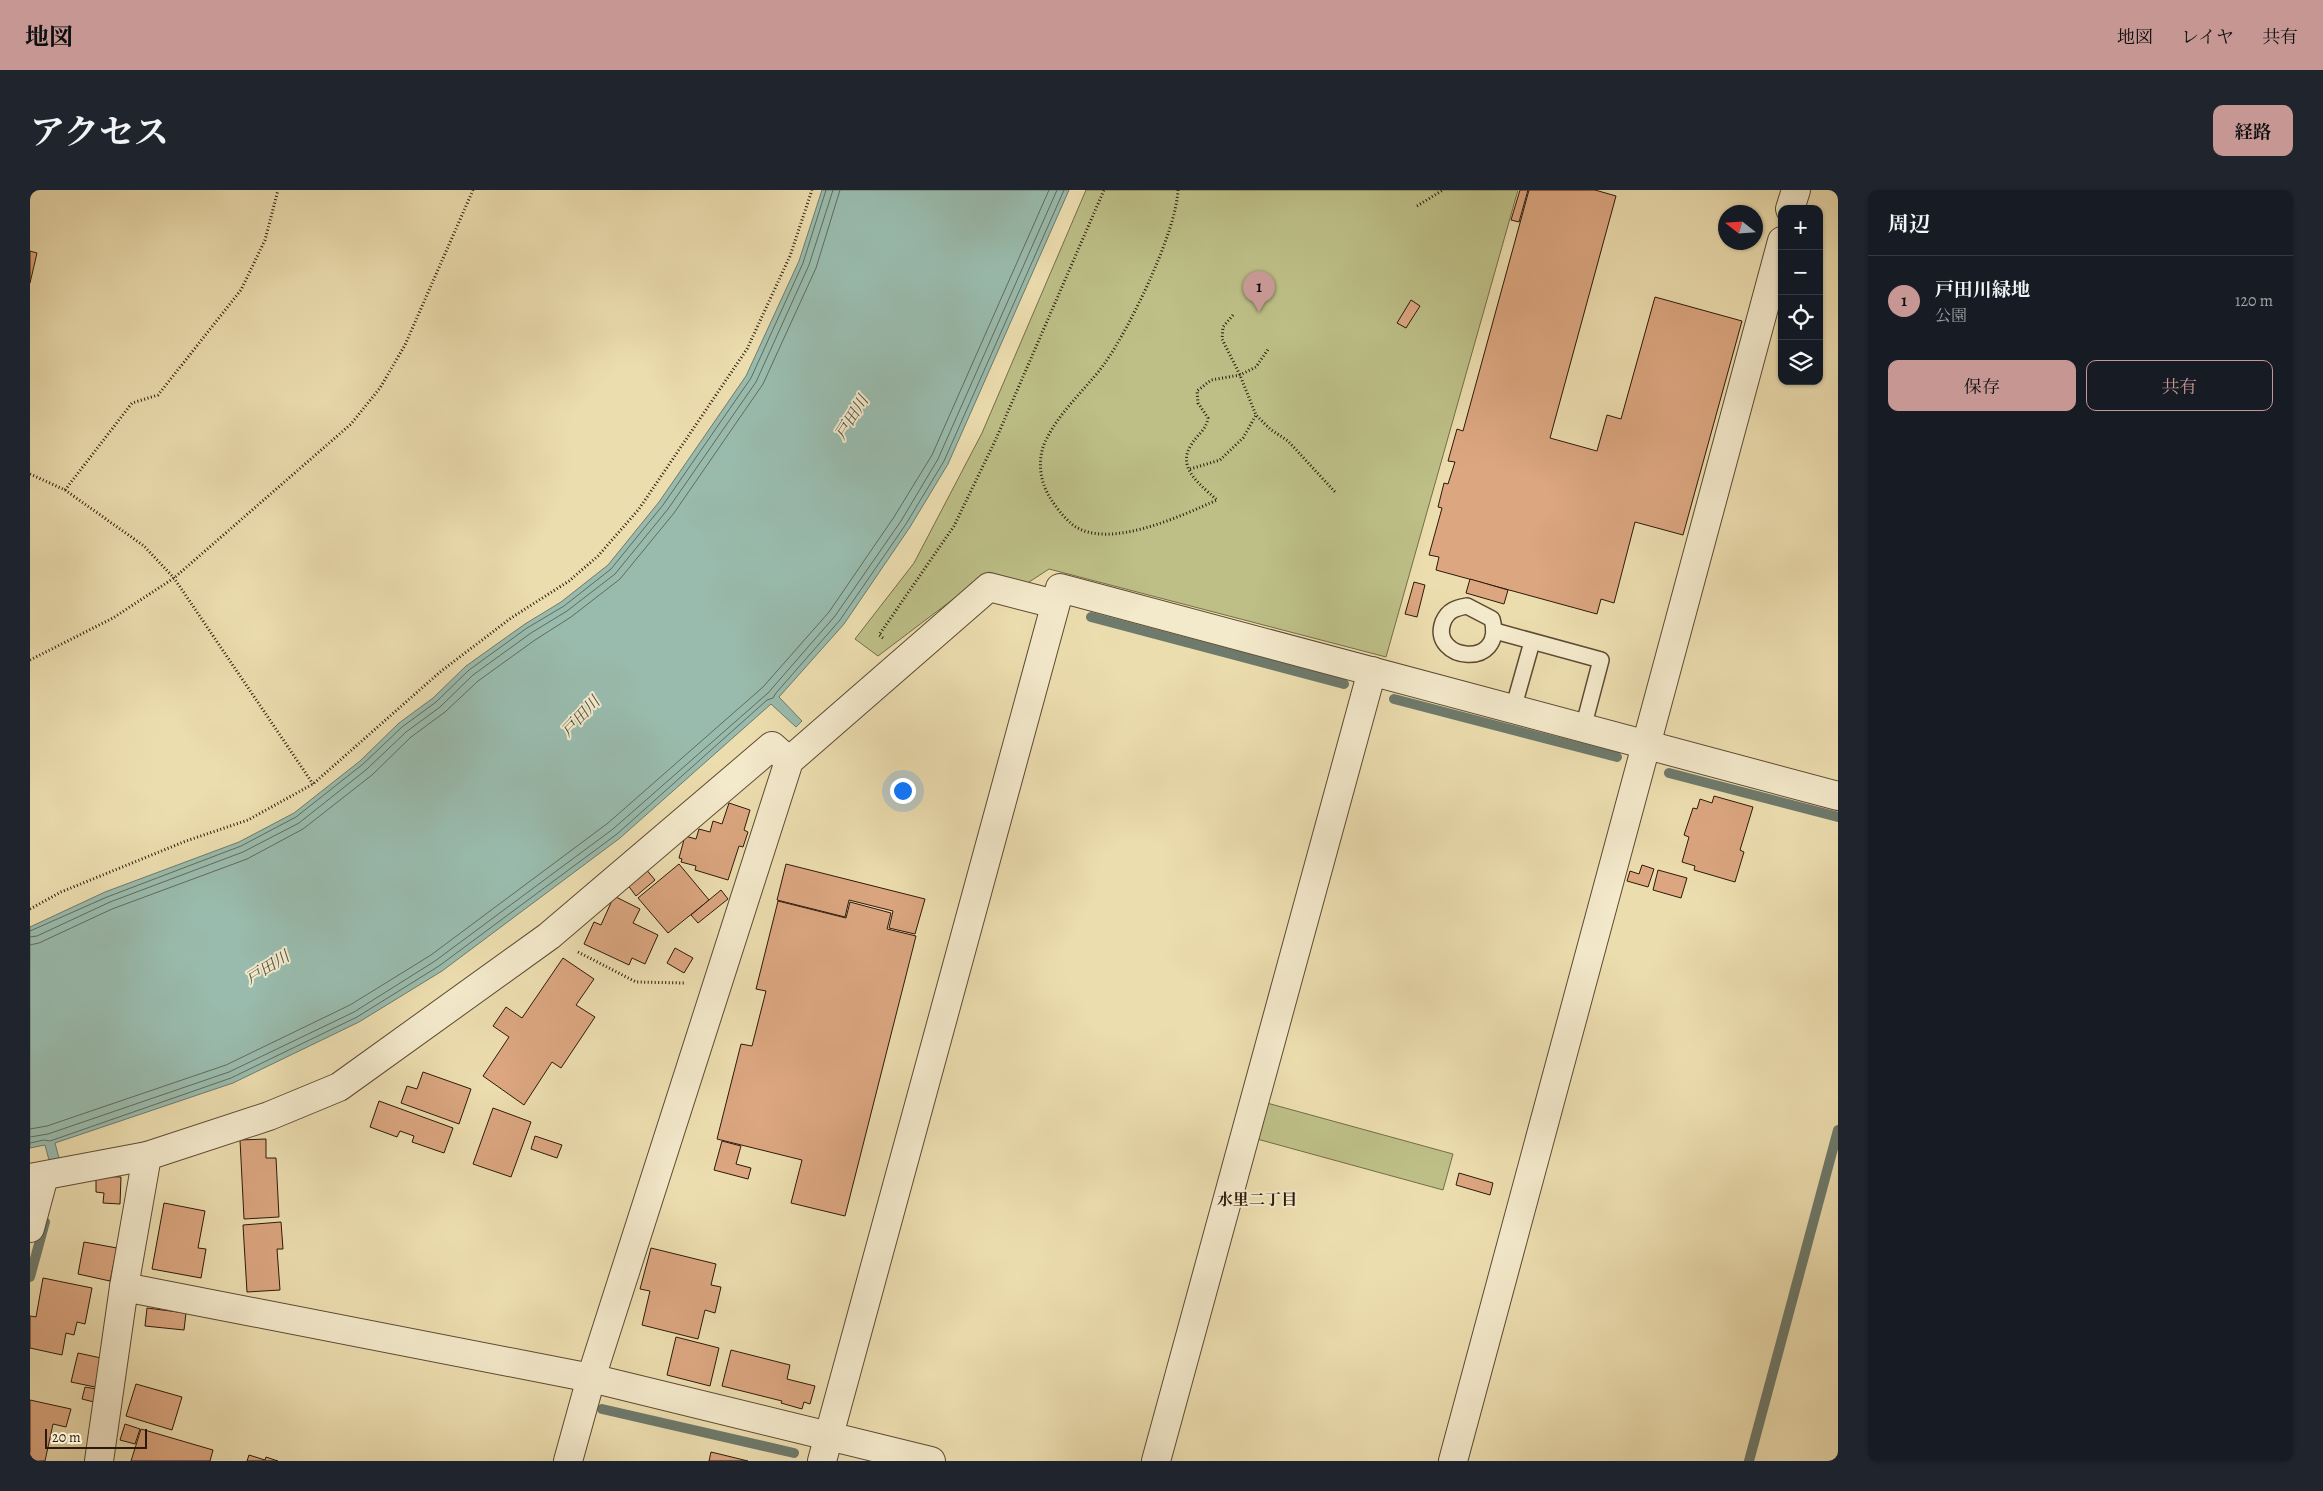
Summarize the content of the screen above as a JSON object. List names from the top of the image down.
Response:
{
  "districts": ["水里二丁目"],
  "water": ["戸田川"],
  "scale_bar": "20 m",
  "north": "left",
  "page": {
    "header": "地図",
    "nav": ["地図", "レイヤ", "共有"],
    "title": "アクセス",
    "buttons": [
      "経路",
      ["保存", "共有"]
    ],
    "heading": "周辺",
    "map_buttons": ["+", "−"],
    "list": [
      {
        "mark": "1",
        "name": "戸田川緑地",
        "note": "公園",
        "value": "120 m"
      }
    ],
    "pins": "1",
    "scale": "20 m"
  }
}
